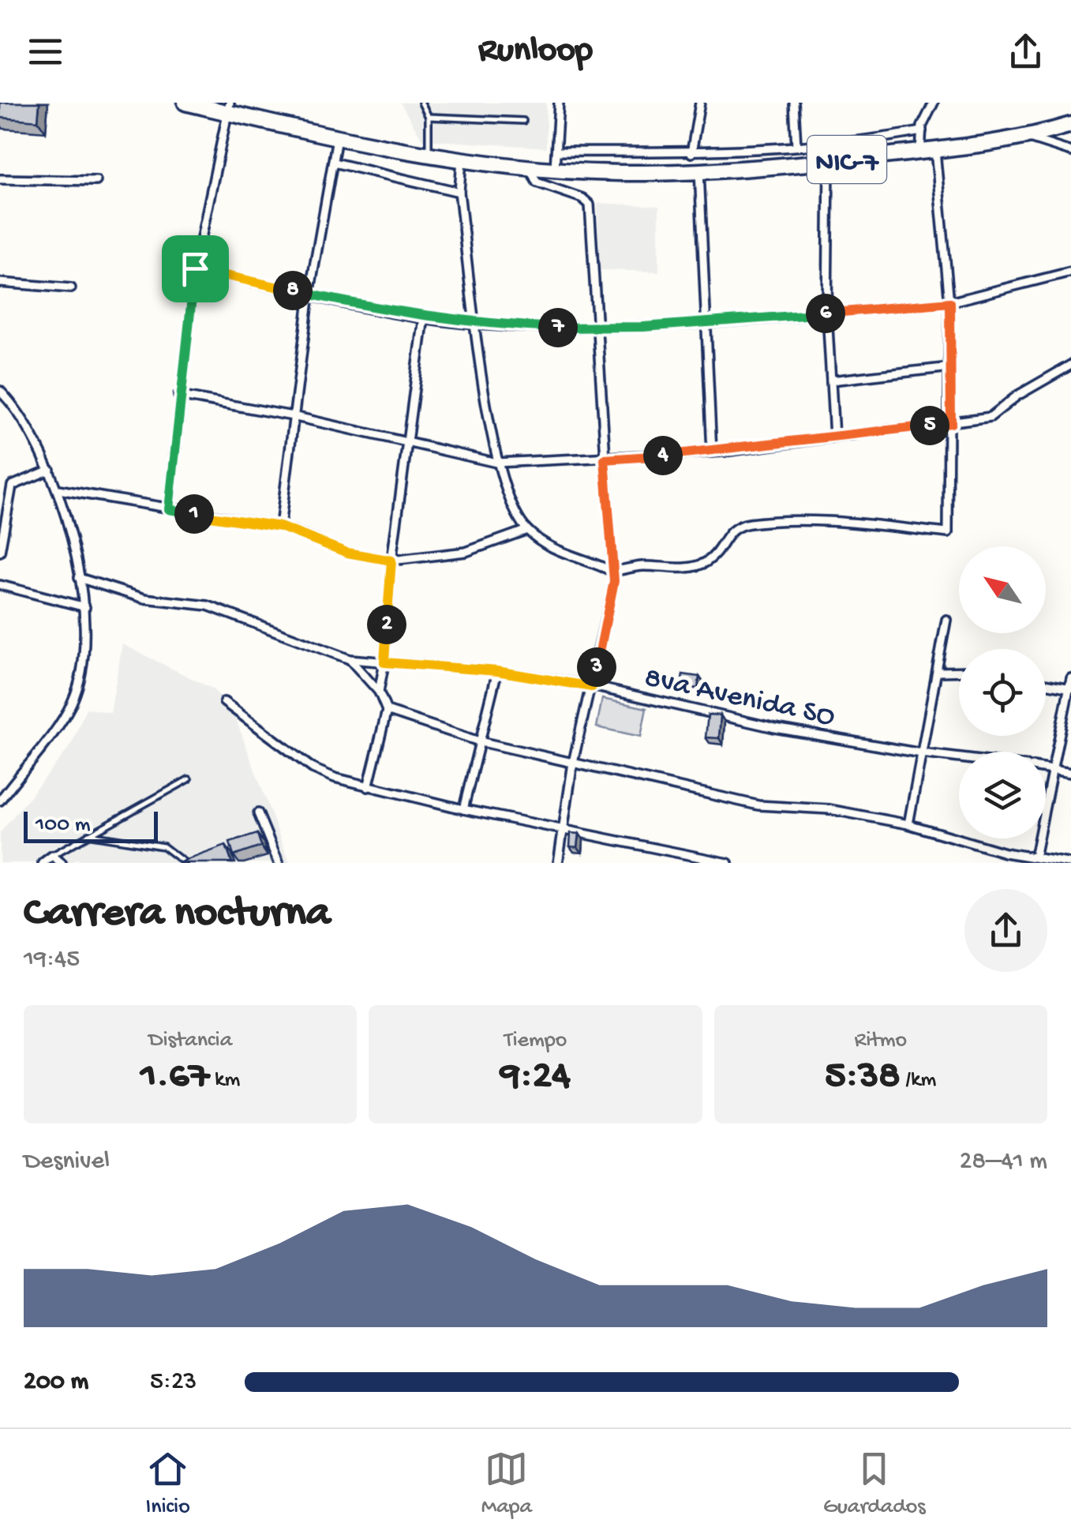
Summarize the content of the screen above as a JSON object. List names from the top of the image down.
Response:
{
  "streets": {
    "highway": ["NIC-7"],
    "street": ["8va Avenida SO"]
  },
  "scale_bar": "100 m",
  "north": "top left",
  "page": {
    "header": "Runloop",
    "pins": [
      "8",
      "6",
      "7",
      "5",
      "4",
      "1",
      "2",
      "3"
    ],
    "scale": "100 m",
    "heading": ["Carrera nocturna", "19:45"],
    "stats": [
      ["Distancia", "1.67 km"],
      ["Tiempo", "9:24"],
      ["Ritmo", "5:38 /km"]
    ],
    "chart": ["Desnivel", "28–41 m"],
    "list": [
      {
        "name": "200 m",
        "note": "5:23"
      }
    ],
    "tabs": ["Inicio", "Mapa", "Guardados"]
  }
}
